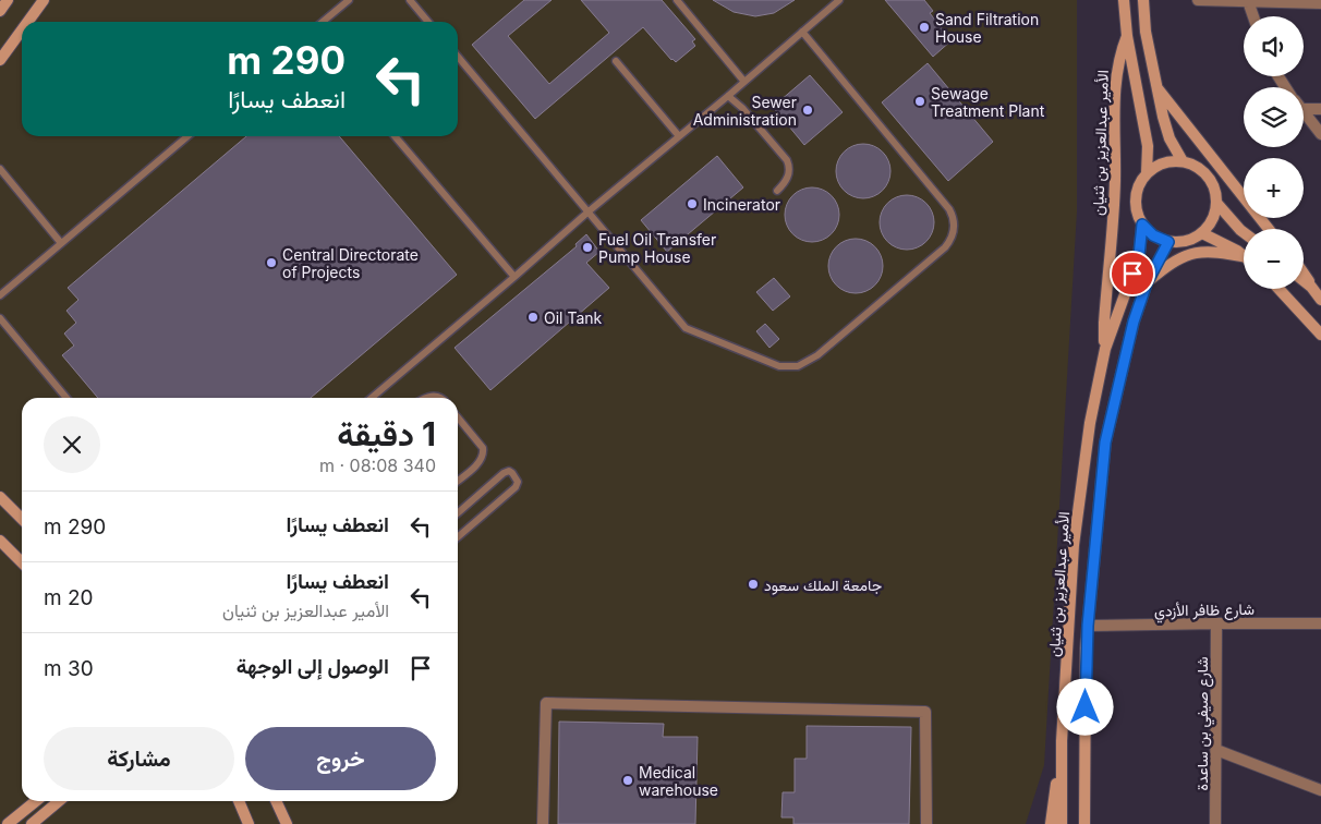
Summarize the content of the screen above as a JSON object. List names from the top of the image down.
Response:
{
  "streets": {
    "street": ["الأمير عبدالعزيز بن ثنيان", "شارع ظافر الأزدي", "شارع صيفي بن ساعدة"]
  },
  "crossings": [
    ["شارع ظافر الأزدي", "شارع صيفي بن ساعدة"]
  ],
  "places": [
    "Sand Filtration House",
    "Sewage Treatment Plant",
    "Sewer Administration",
    "Incinerator",
    "Fuel Oil Transfer Pump House",
    "Central Directorate of Projects",
    "Oil Tank",
    "جامعة الملك سعود",
    "Medical warehouse"
  ],
  "page": {
    "map_buttons": ["+", "−"],
    "turn": ["290 m", "انعطف يسارًا"],
    "heading": ["1 دقيقة", "340 m · 08:08"],
    "list": [
      {
        "name": "انعطف يسارًا",
        "value": "290 m"
      },
      {
        "name": "انعطف يسارًا",
        "note": "الأمير عبدالعزيز بن ثنيان",
        "value": "20 m"
      },
      {
        "name": "الوصول إلى الوجهة",
        "value": "30 m"
      }
    ],
    "buttons": ["خروج", "مشاركة"]
  }
}
